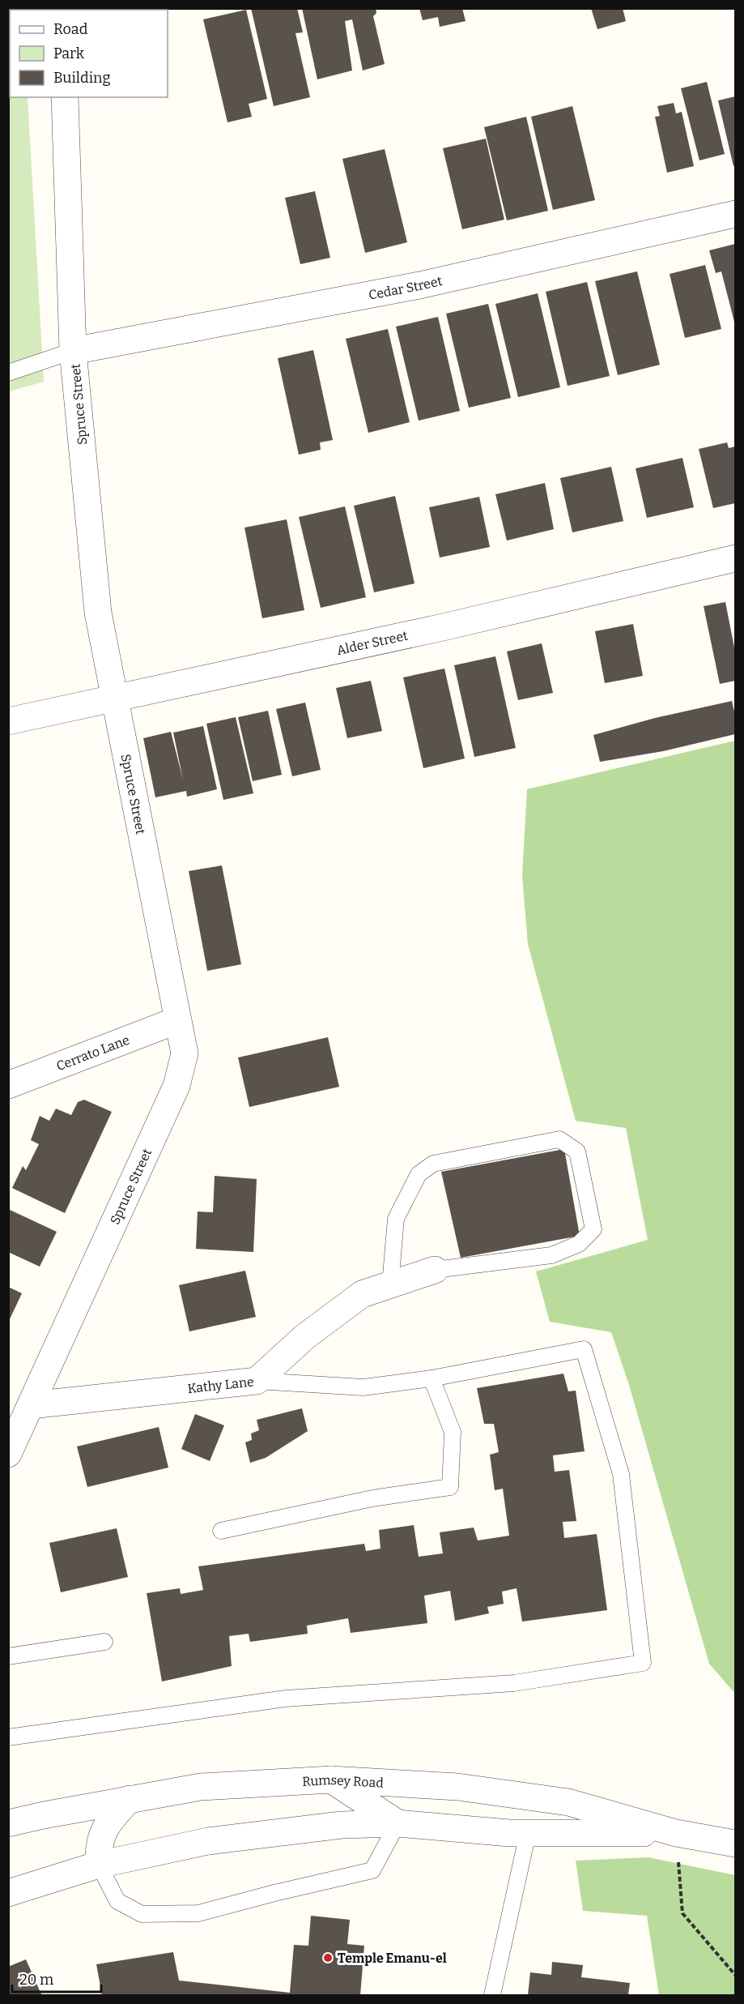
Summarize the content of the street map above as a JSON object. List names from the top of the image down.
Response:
{
  "streets": {
    "street": [
      "Cedar Street",
      "Spruce Street",
      "Alder Street",
      "Cerrato Lane",
      "Kathy Lane",
      "Rumsey Road"
    ]
  },
  "crossings": [
    ["Cedar Street", "Spruce Street"],
    ["Spruce Street", "Alder Street"],
    ["Spruce Street", "Cerrato Lane"],
    ["Spruce Street", "Kathy Lane"]
  ],
  "places": ["Temple Emanu-el"],
  "legend": ["Road", "Park", "Building"],
  "scale_bar": "20 m"
}
